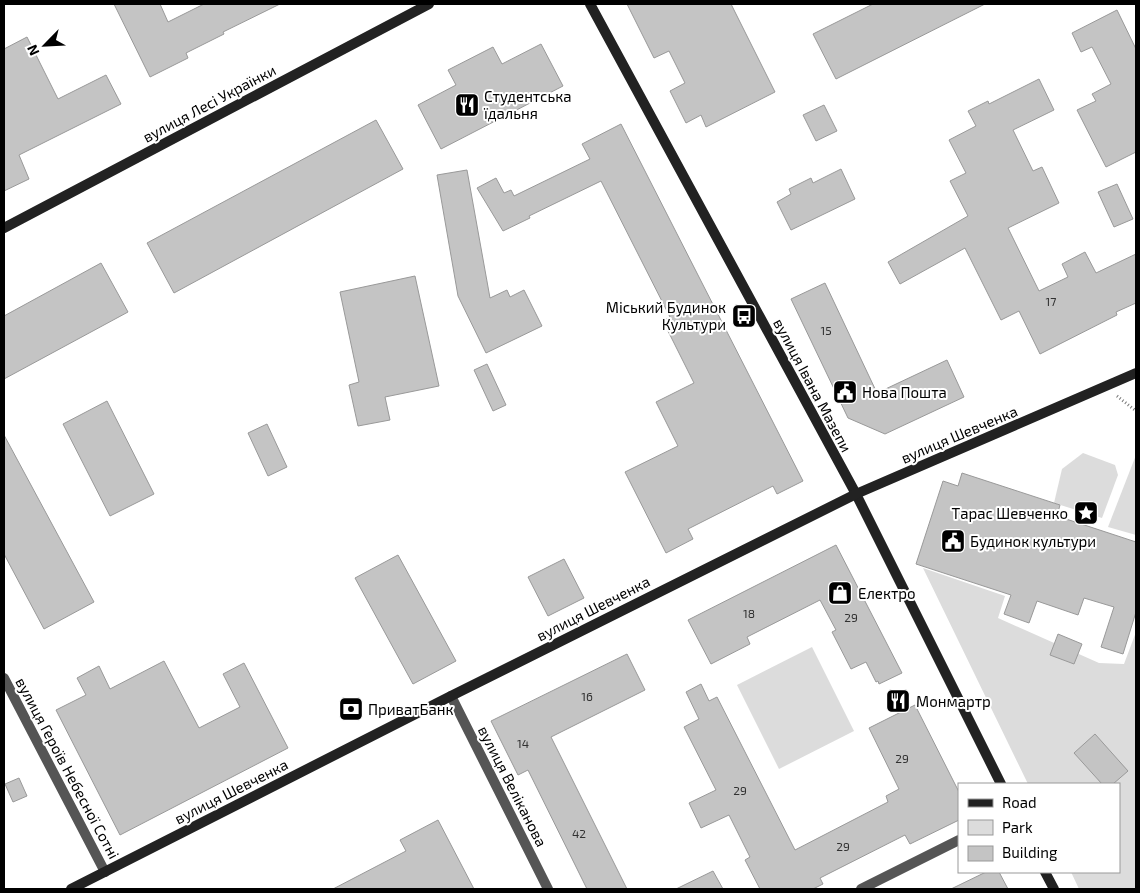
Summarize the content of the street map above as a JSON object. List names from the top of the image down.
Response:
{
  "streets": {
    "street": [
      "вулиця Лесі Українки",
      "вулиця Івана Мазепи",
      "вулиця Шевченка",
      "вулиця Героїв Небесної Сотні",
      "вулиця Веліканова"
    ]
  },
  "crossings": [
    ["вулиця Івана Мазепи", "вулиця Шевченка"],
    ["вулиця Шевченка", "вулиця Героїв Небесної Сотні"],
    ["вулиця Шевченка", "вулиця Веліканова"]
  ],
  "places": {
    "restaurant": ["Студентська їдальня", "Монмартр"],
    "bus stop": ["Міський Будинок Культури"],
    "public building": ["Нова Пошта", "Будинок культури"],
    "place": ["Тарас Шевченко"],
    "shop": ["Електро"],
    "bank": ["ПриватБанк"]
  },
  "house_numbers": [
    "17",
    "15",
    "18",
    "29",
    "16",
    "14",
    "29",
    "29",
    "42",
    "29"
  ],
  "legend": ["Road", "Park", "Building"],
  "north": "bottom left"
}
